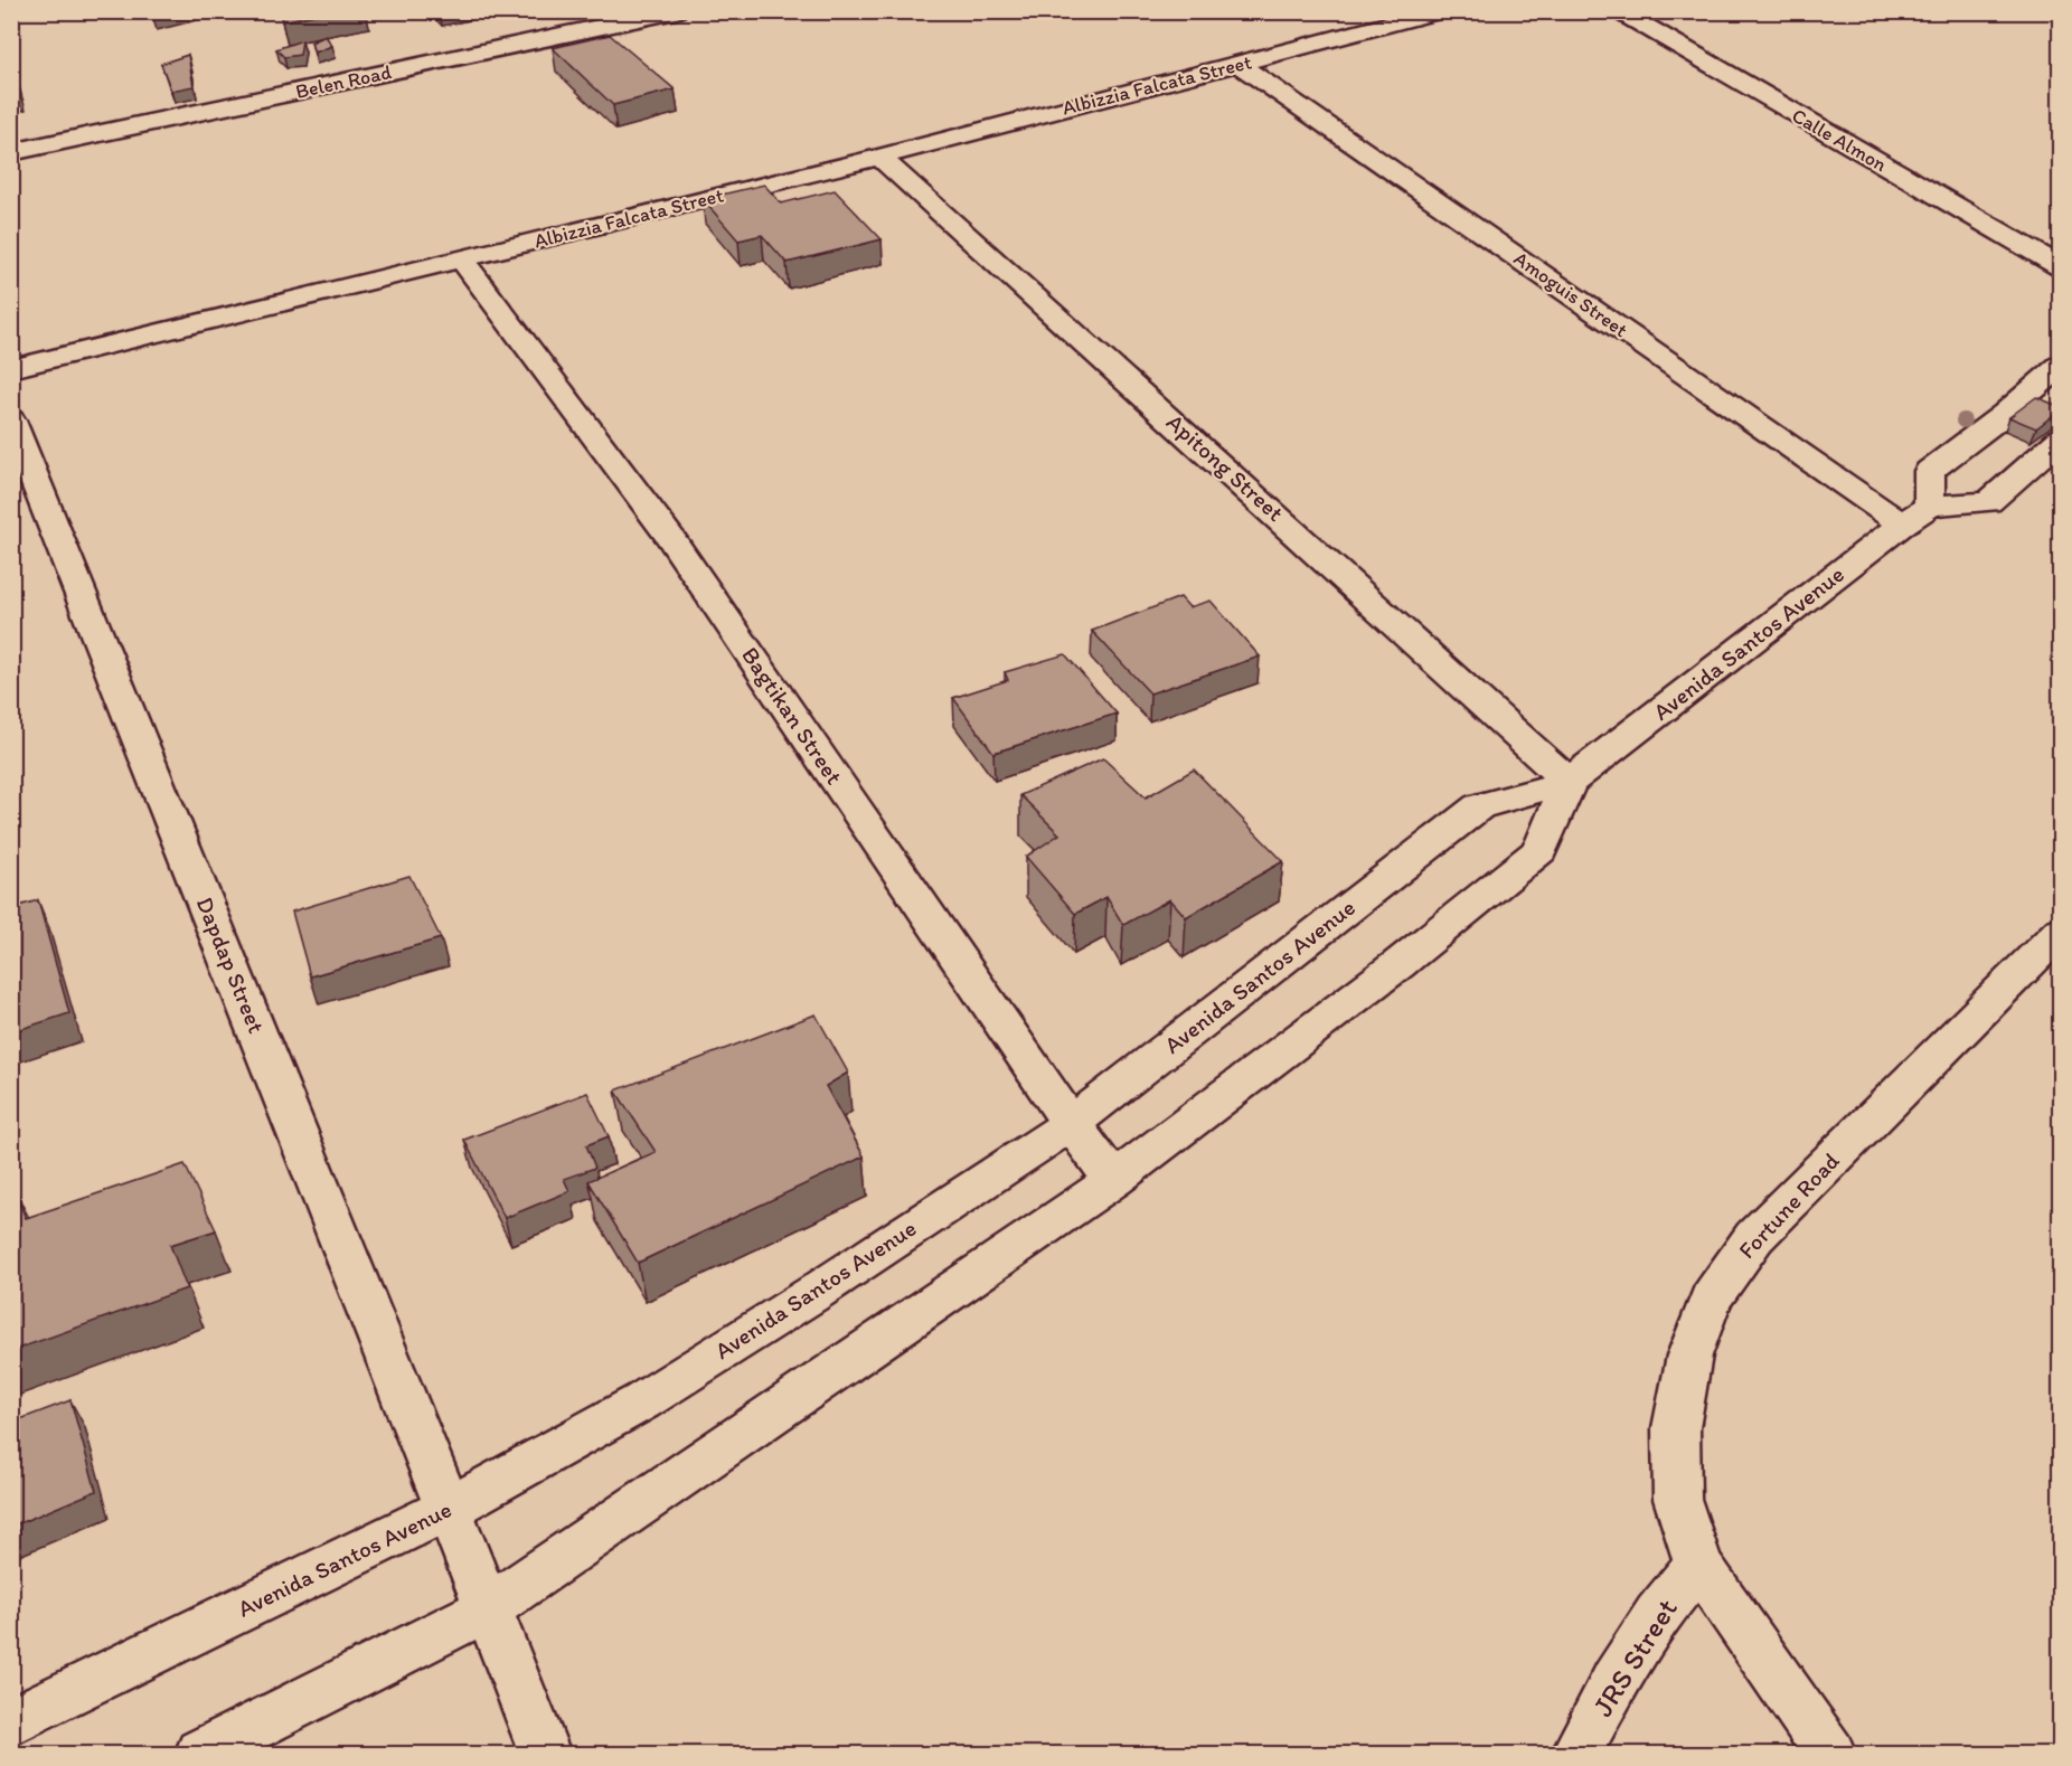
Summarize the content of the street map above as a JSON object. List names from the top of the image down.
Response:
{
  "streets": {
    "street": [
      "Belen Road",
      "Albizzia Falcata Street",
      "Calle Almon",
      "Amoguis Street",
      "Apitong Street",
      "Avenida Santos Avenue",
      "Bagtikan Street",
      "Dapdap Street",
      "Fortune Road",
      "JRS Street"
    ]
  },
  "crossings": [
    ["Albizzia Falcata Street", "Amoguis Street"],
    ["Albizzia Falcata Street", "Apitong Street"],
    ["Albizzia Falcata Street", "Bagtikan Street"],
    ["Amoguis Street", "Avenida Santos Avenue"],
    ["Apitong Street", "Avenida Santos Avenue"],
    ["Avenida Santos Avenue", "Bagtikan Street"],
    ["Avenida Santos Avenue", "Dapdap Street"],
    ["Fortune Road", "JRS Street"]
  ]
}
